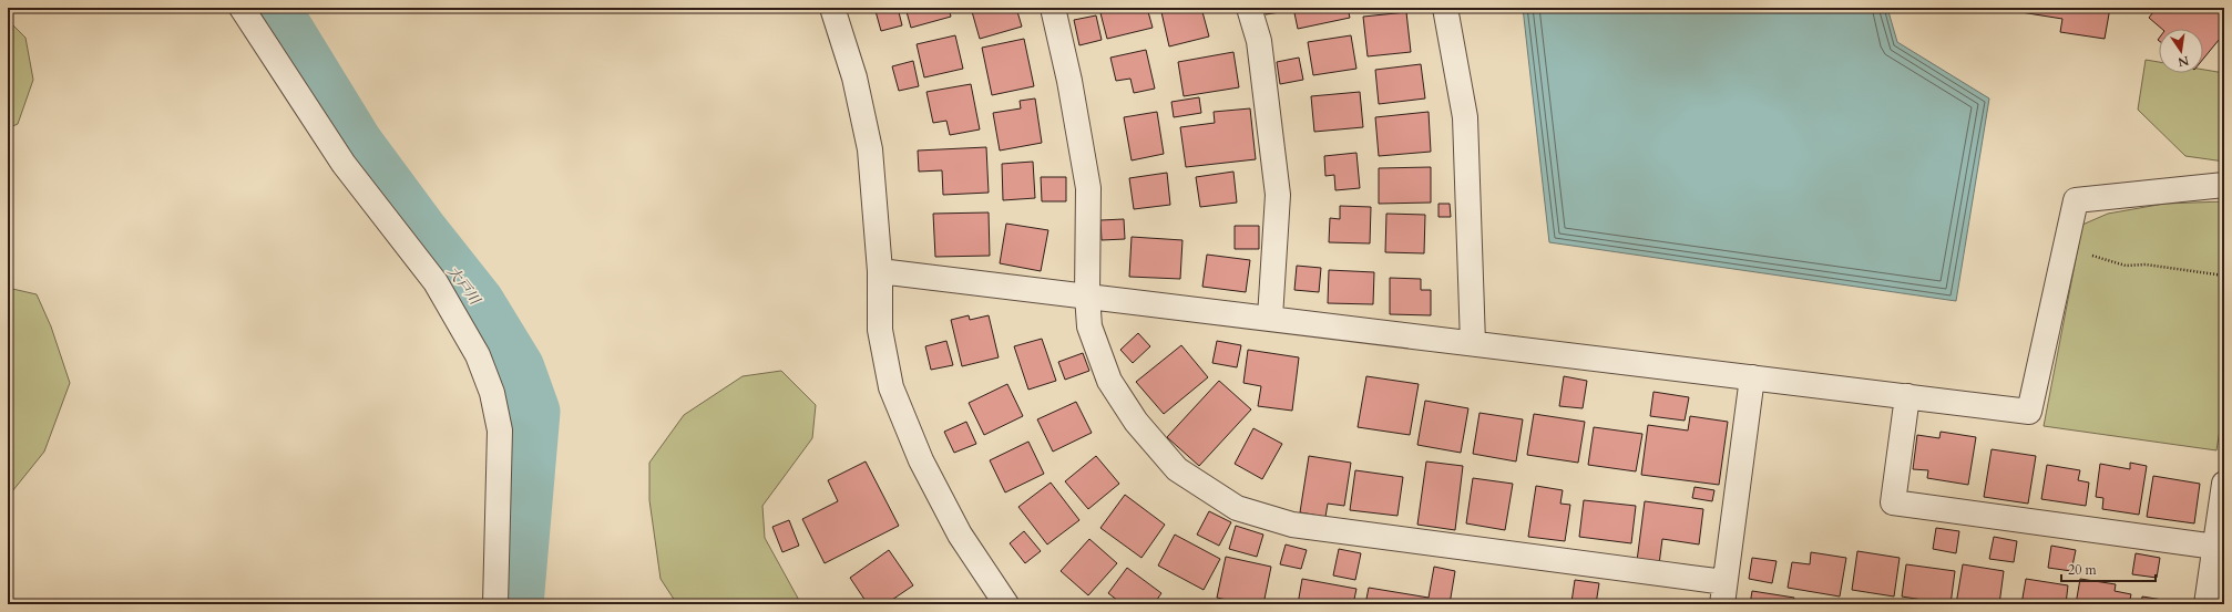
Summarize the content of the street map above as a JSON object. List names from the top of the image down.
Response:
{
  "water": ["大戸川"],
  "scale_bar": "20 m",
  "north": "bottom"
}
